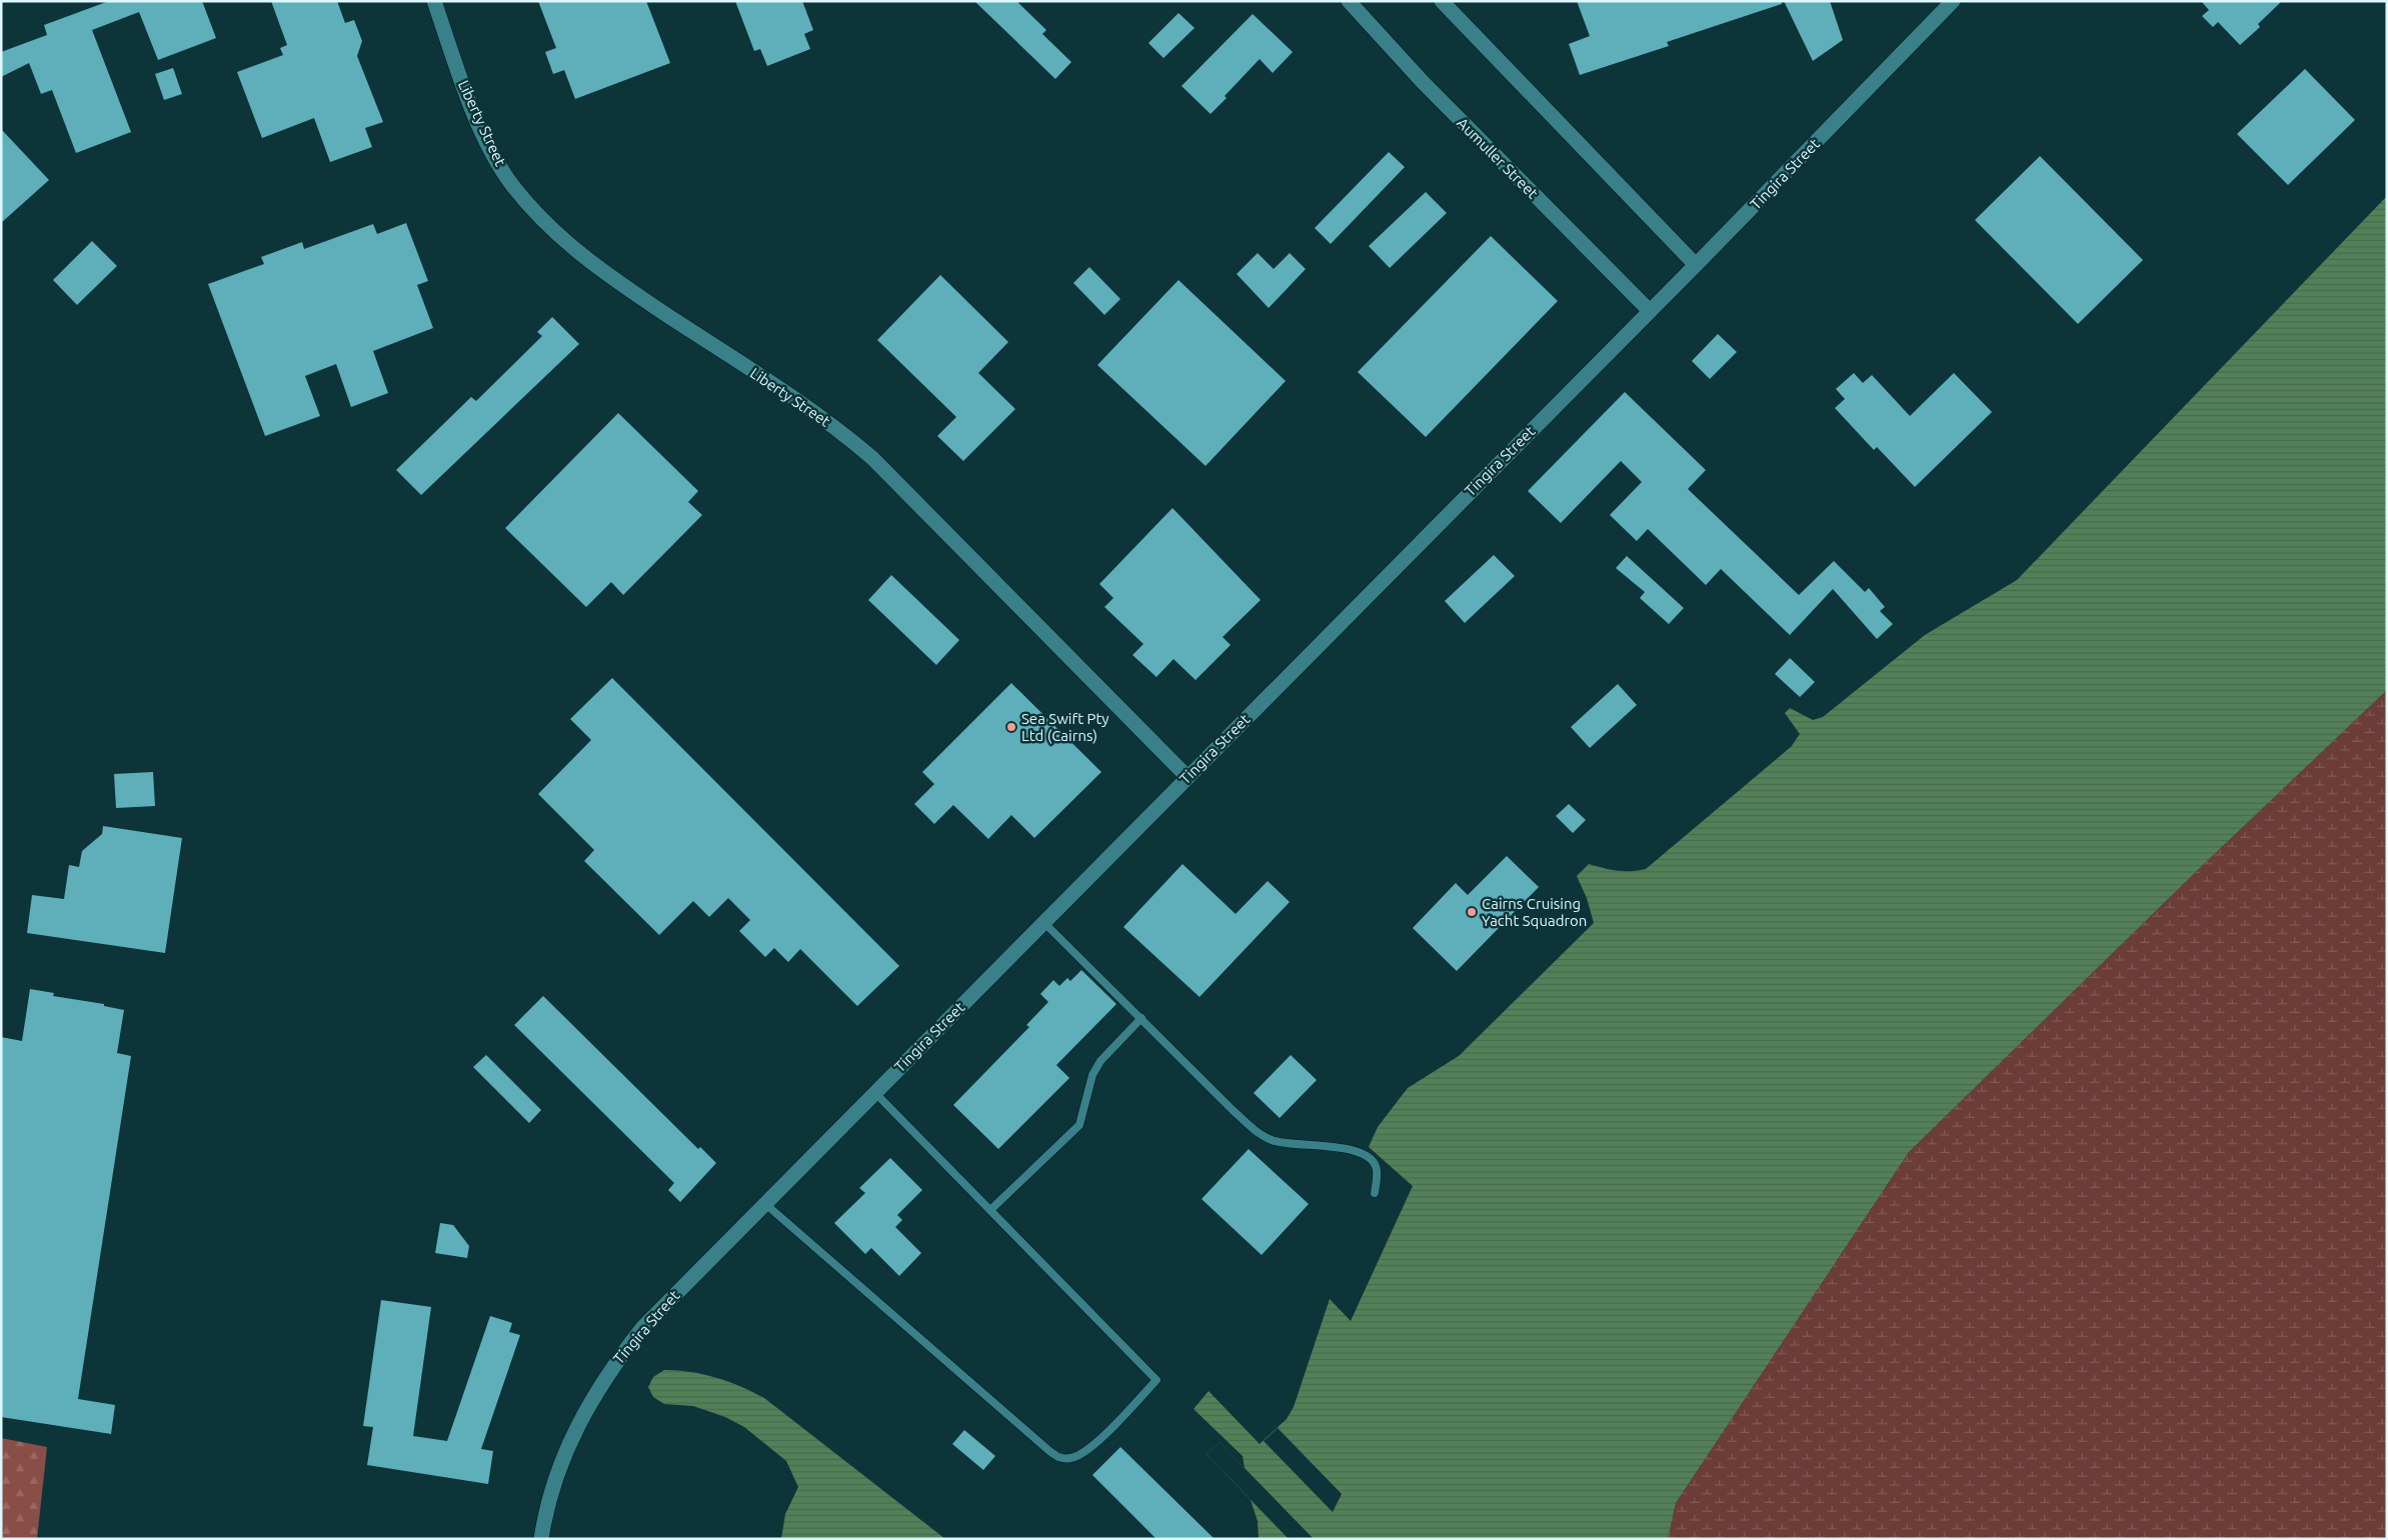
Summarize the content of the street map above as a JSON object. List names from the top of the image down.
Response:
{
  "streets": {
    "street": ["Liberty Street", "Aumuller Street", "Tingira Street"]
  },
  "crossings": [
    ["Liberty Street", "Tingira Street"],
    ["Aumuller Street", "Tingira Street"]
  ],
  "places": ["Sea Swift Pty Ltd (Cairns)", "Cairns Cruising Yacht Squadron"]
}
